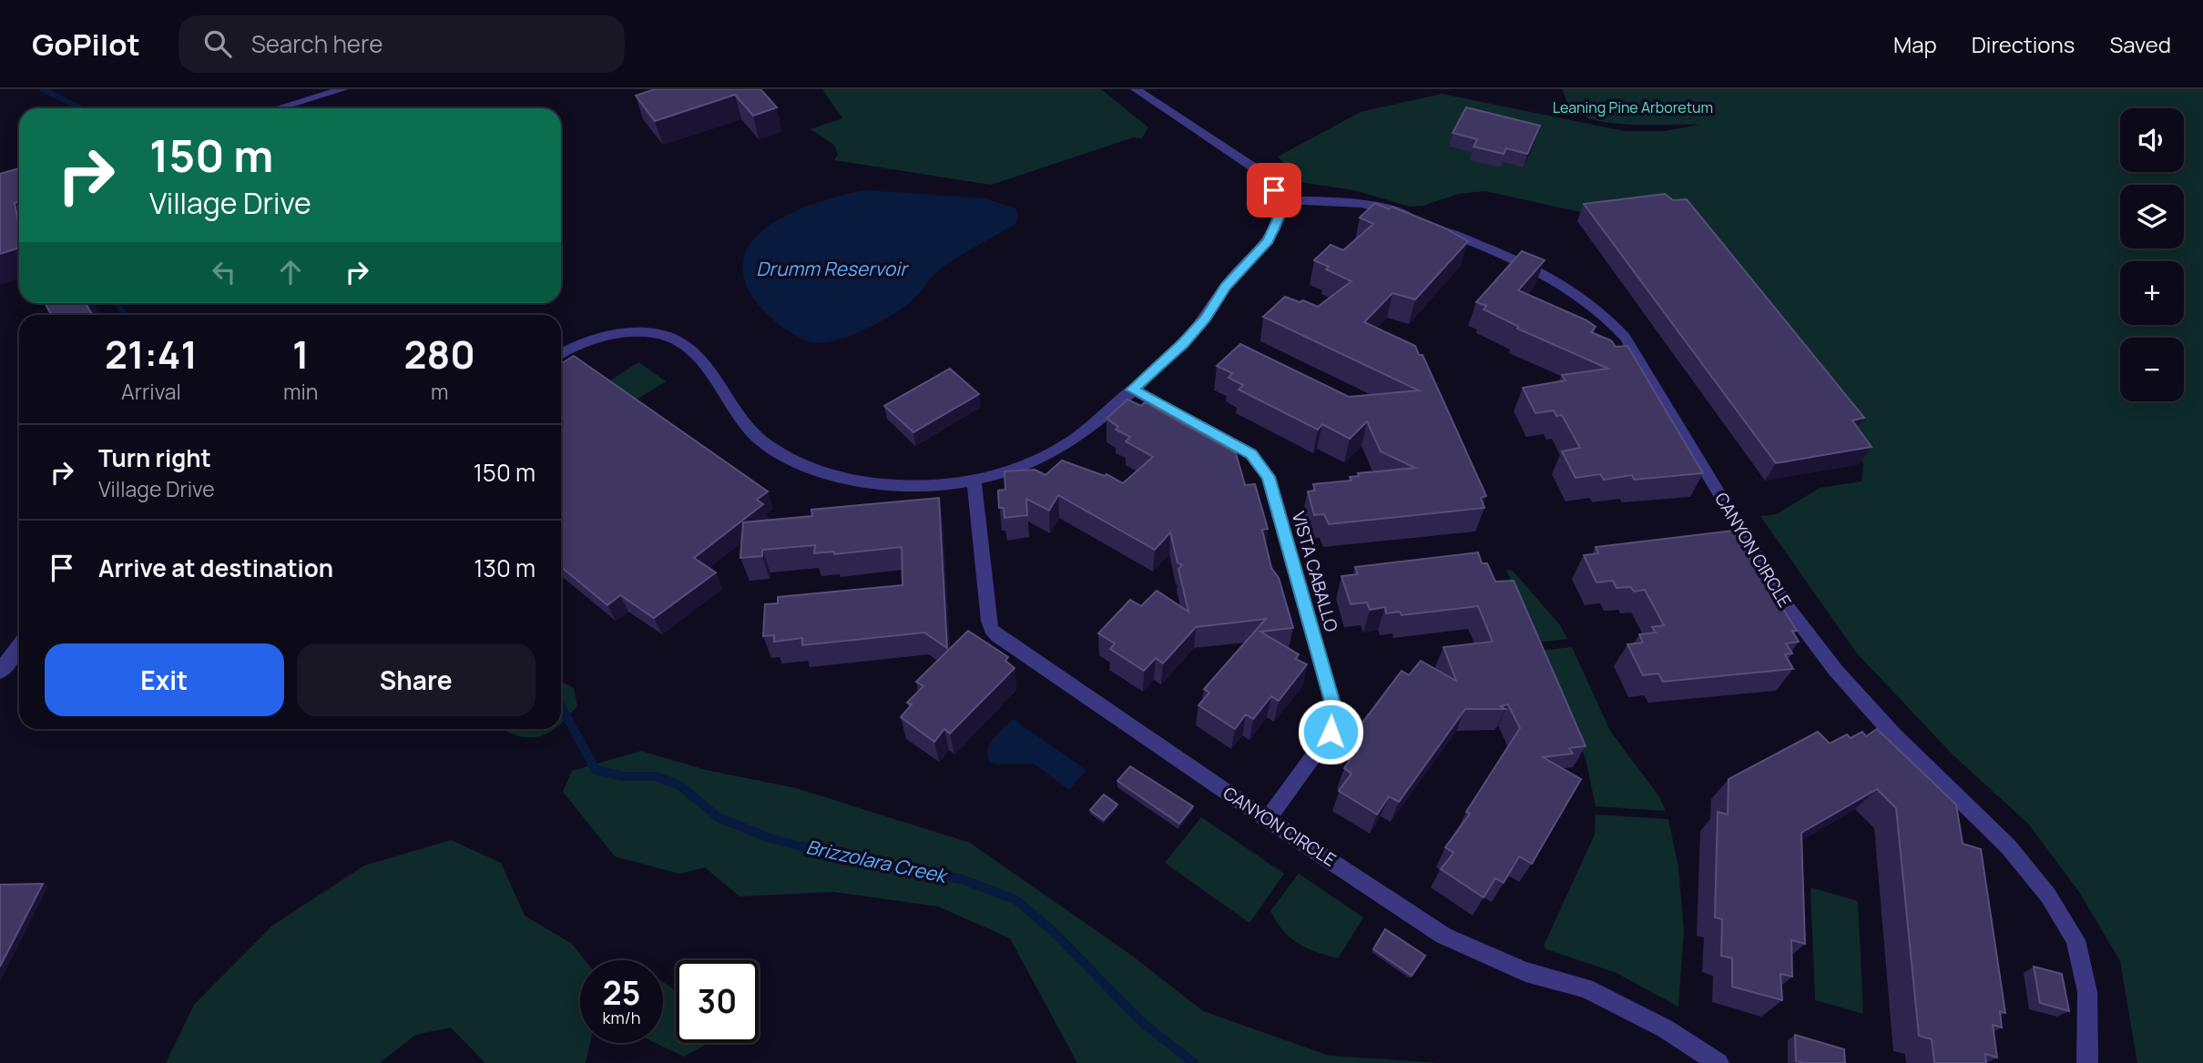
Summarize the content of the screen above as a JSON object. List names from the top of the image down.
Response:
{
  "streets": {
    "street": ["CANYON CIRCLE", "VISTA CABALLO"]
  },
  "crossings": [
    ["CANYON CIRCLE", "VISTA CABALLO"]
  ],
  "water": ["Drumm Reservoir", "Brizzolara Creek"],
  "parks": ["Leaning Pine Arboretum"],
  "page": {
    "header": "GoPilot",
    "search": "Search here",
    "nav": ["Map", "Directions", "Saved"],
    "map_buttons": ["+", "−"],
    "turn": ["150 m", "Village Drive"],
    "eta": [
      "21:41",
      "Arrival",
      "1",
      "min",
      "280",
      "m"
    ],
    "list": [
      {
        "name": "Turn right",
        "note": "Village Drive",
        "value": "150 m"
      },
      {
        "name": "Arrive at destination",
        "value": "130 m"
      }
    ],
    "buttons": ["Exit", "Share"],
    "speed": "25 km/h",
    "limit": "30"
  }
}
